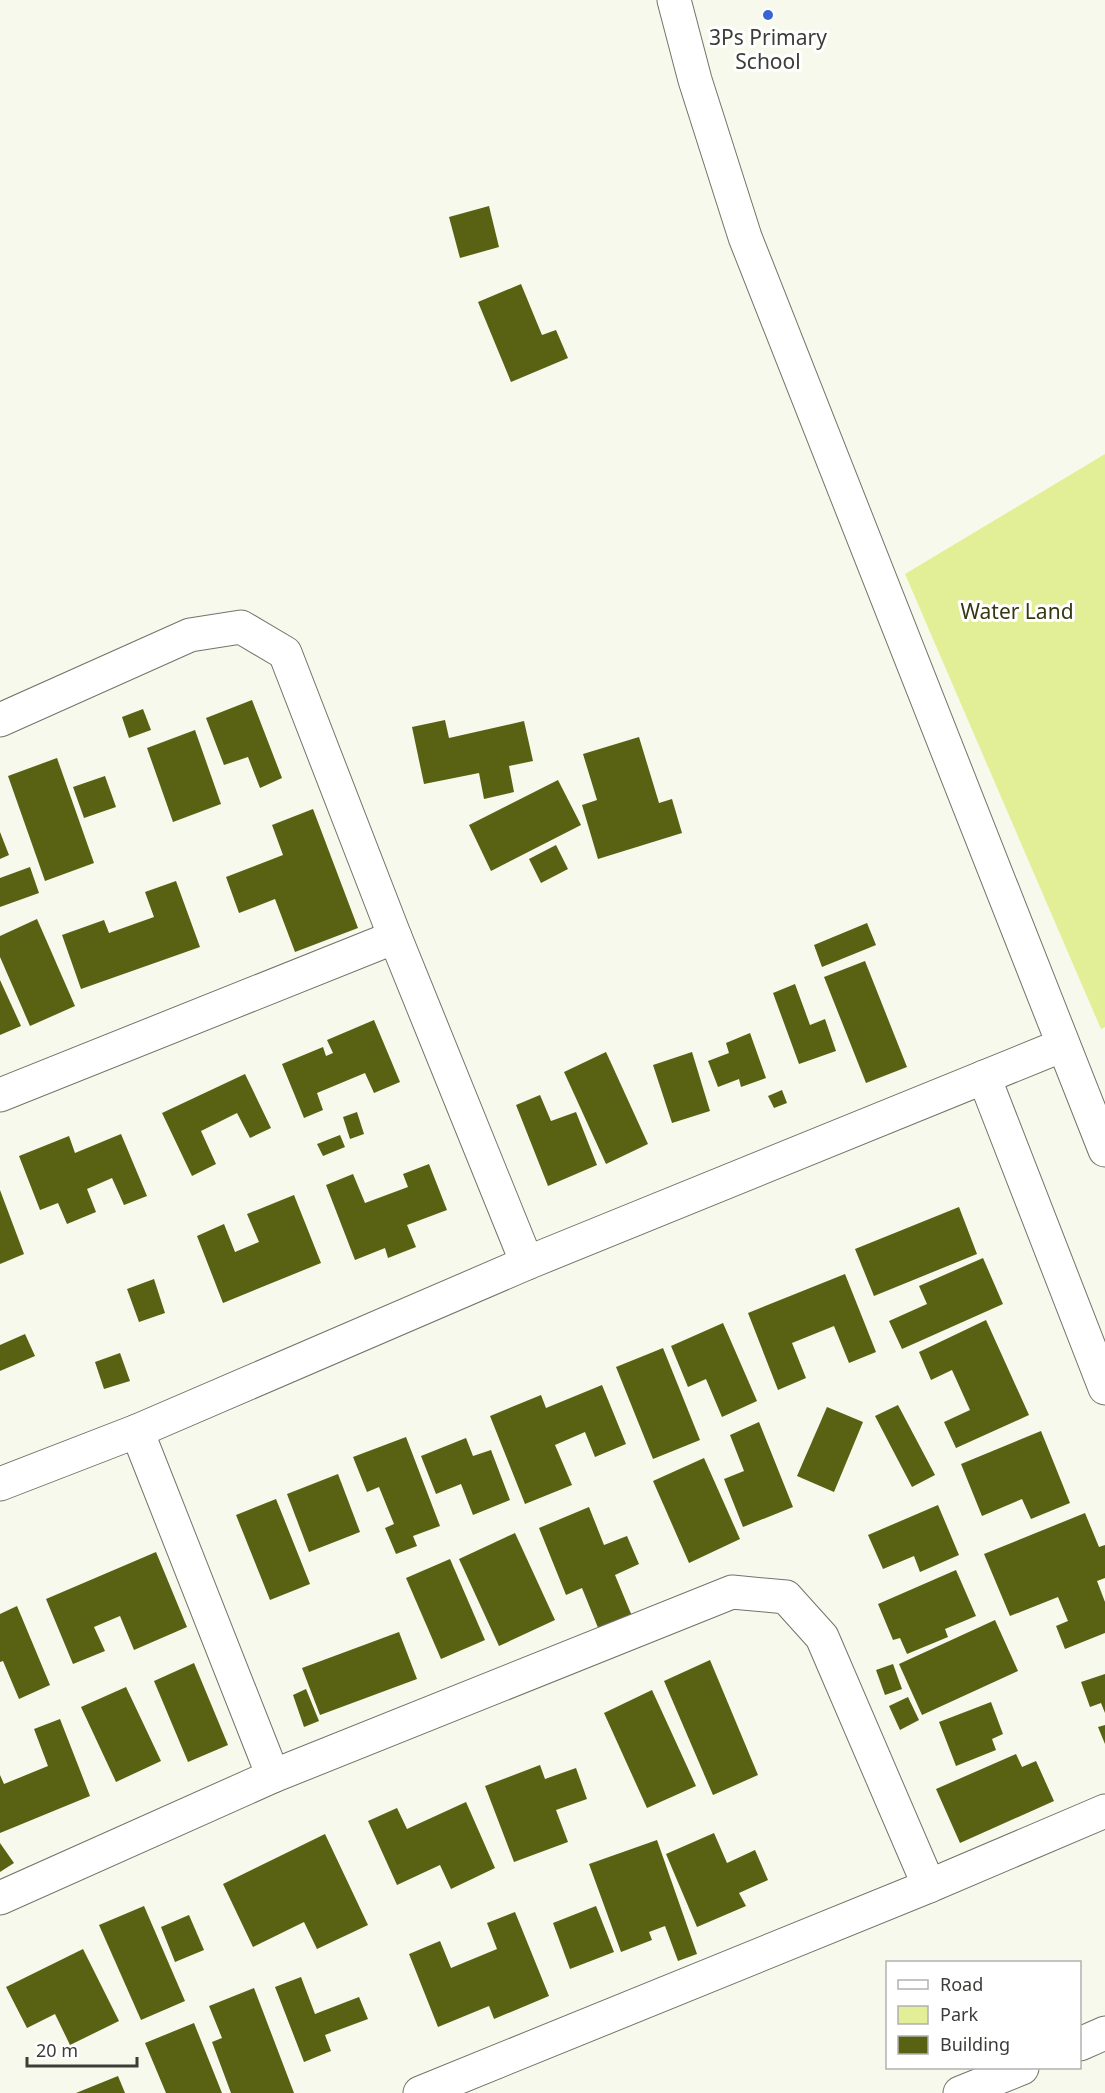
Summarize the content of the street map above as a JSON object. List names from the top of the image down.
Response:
{
  "parks": ["Water Land"],
  "places": ["3Ps Primary School"],
  "legend": ["Road", "Park", "Building"],
  "scale_bar": "20 m"
}
